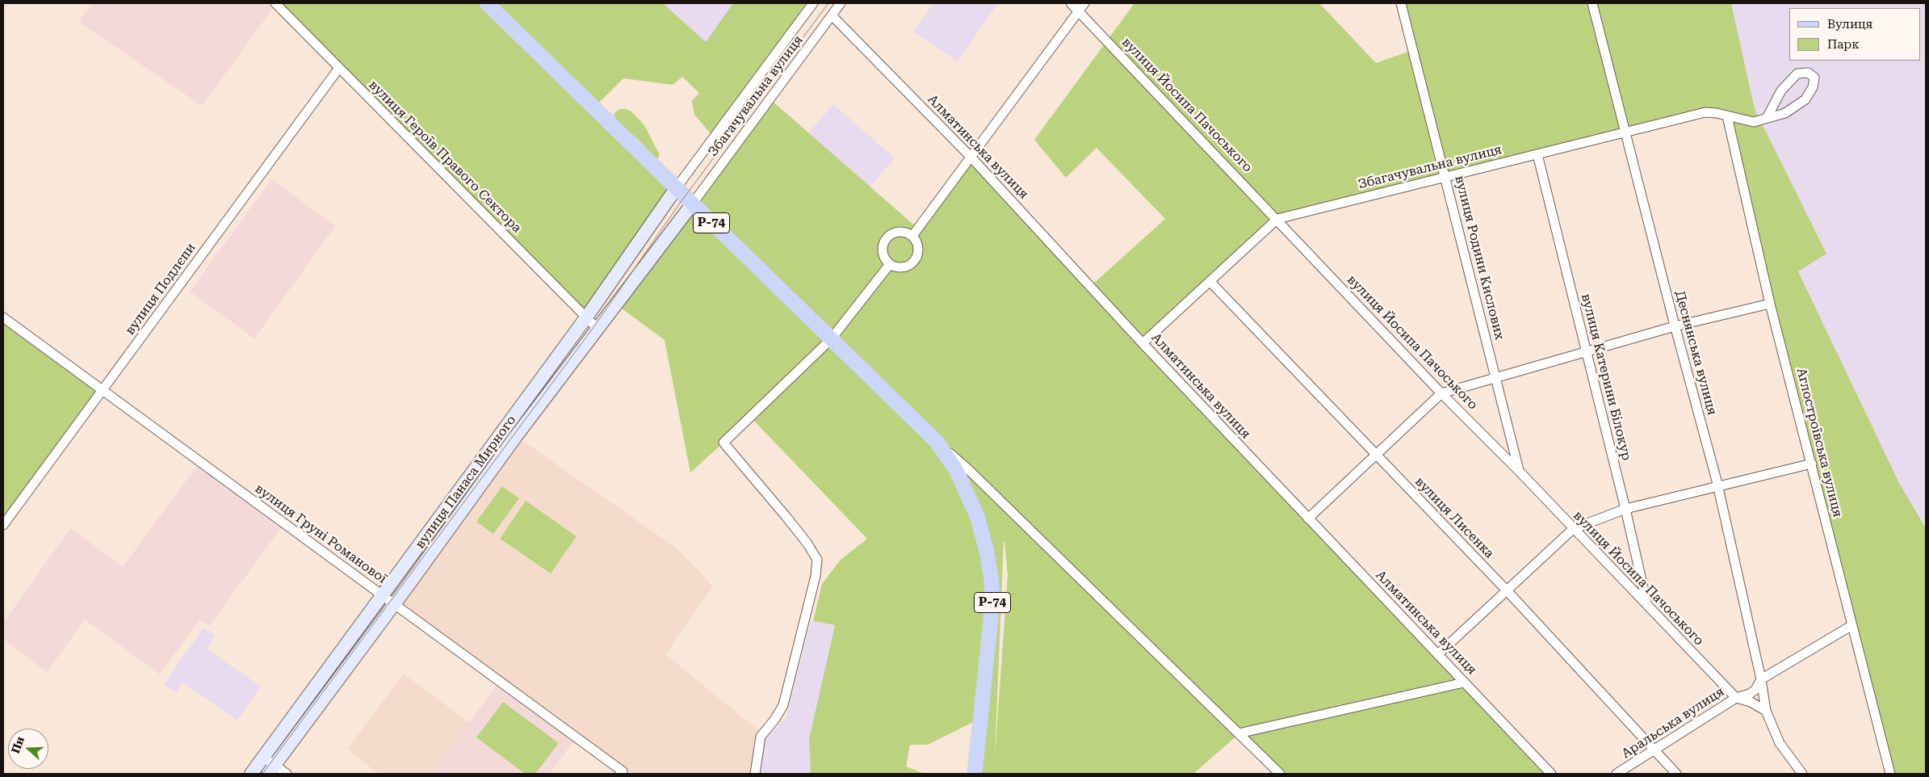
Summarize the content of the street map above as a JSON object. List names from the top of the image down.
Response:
{
  "streets": {
    "main road": ["Р-74", "вулиця Панаса Мирного"],
    "street": [
      "Збагачувальна вулиця",
      "вулиця Йосипа Пачоського",
      "Алматинська вулиця",
      "вулиця Героїв Правого Сектора",
      "вулиця Родини Кислових",
      "вулиця Подлєпи",
      "Деснянська вулиця",
      "вулиця Катерини Білокур",
      "Аглостроївська вулиця",
      "вулиця Лисенка",
      "вулиця Груні Романової",
      "Аральська вулиця"
    ]
  },
  "crossings": [
    ["Збагачувальна вулиця", "вулиця Йосипа Пачоського"],
    ["Збагачувальна вулиця", "Алматинська вулиця"],
    ["Збагачувальна вулиця", "Р-74"],
    ["Збагачувальна вулиця", "вулиця Родини Кислових"],
    ["Збагачувальна вулиця", "Деснянська вулиця"],
    ["Збагачувальна вулиця", "вулиця Катерини Білокур"],
    ["Збагачувальна вулиця", "Аглостроївська вулиця"],
    ["Збагачувальна вулиця", "вулиця Панаса Мирного"],
    ["Збагачувальна вулиця", "вулиця Лисенка"],
    ["вулиця Йосипа Пачоського", "вулиця Родини Кислових"],
    ["вулиця Йосипа Пачоського", "вулиця Катерини Білокур"],
    ["вулиця Йосипа Пачоського", "Аральська вулиця"],
    ["вулиця Героїв Правого Сектора", "вулиця Подлєпи"],
    ["вулиця Героїв Правого Сектора", "вулиця Панаса Мирного"],
    ["Р-74", "вулиця Панаса Мирного"],
    ["вулиця Подлєпи", "вулиця Груні Романової"],
    ["Деснянська вулиця", "Аральська вулиця"],
    ["вулиця Панаса Мирного", "вулиця Груні Романової"],
    ["вулиця Лисенка", "Аральська вулиця"]
  ],
  "legend": ["Вулиця", "Парк"],
  "north": "left"
}
